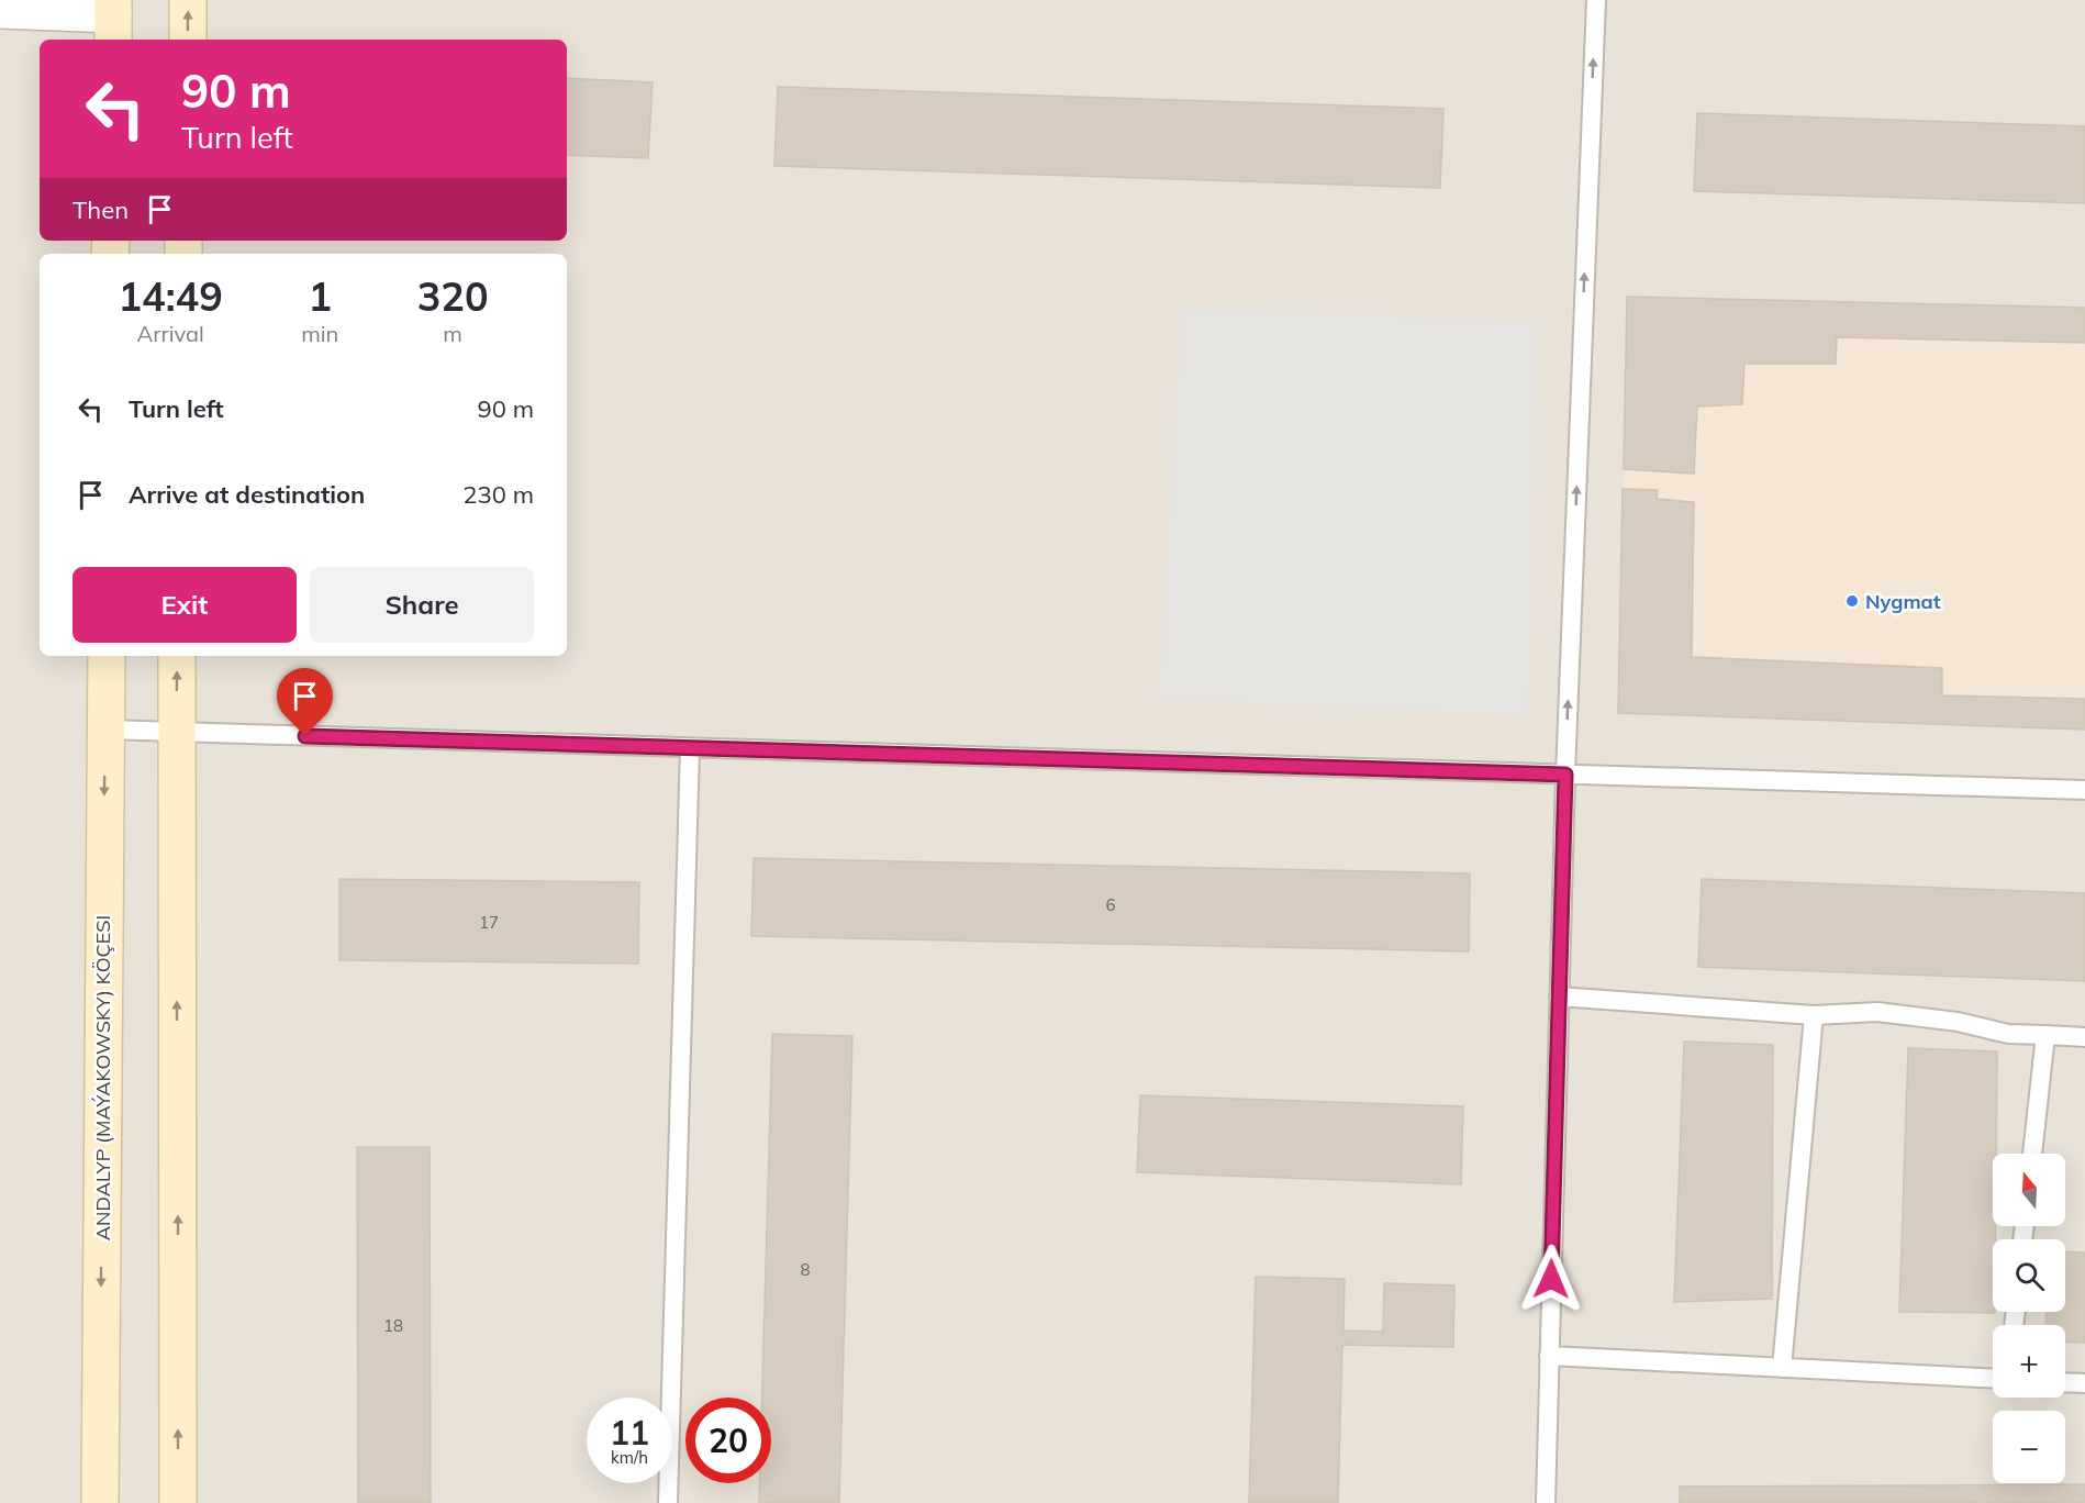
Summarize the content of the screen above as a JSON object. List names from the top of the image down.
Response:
{
  "streets": {
    "main road": ["ANDALYP (MAÝAKOWSKY) KÖÇESI"]
  },
  "places": ["Nygmat"],
  "house_numbers": [
    "6",
    "17",
    "8",
    "18"
  ],
  "north": "top",
  "page": {
    "turn": ["90 m", "Turn left"],
    "then": "Then",
    "eta": [
      "14:49",
      "Arrival",
      "1",
      "min",
      "320",
      "m"
    ],
    "list": [
      {
        "name": "Turn left",
        "value": "90 m"
      },
      {
        "name": "Arrive at destination",
        "value": "230 m"
      }
    ],
    "buttons": ["Exit", "Share"],
    "map_buttons": ["+", "−"],
    "speed": "11 km/h",
    "limit": "20"
  }
}
